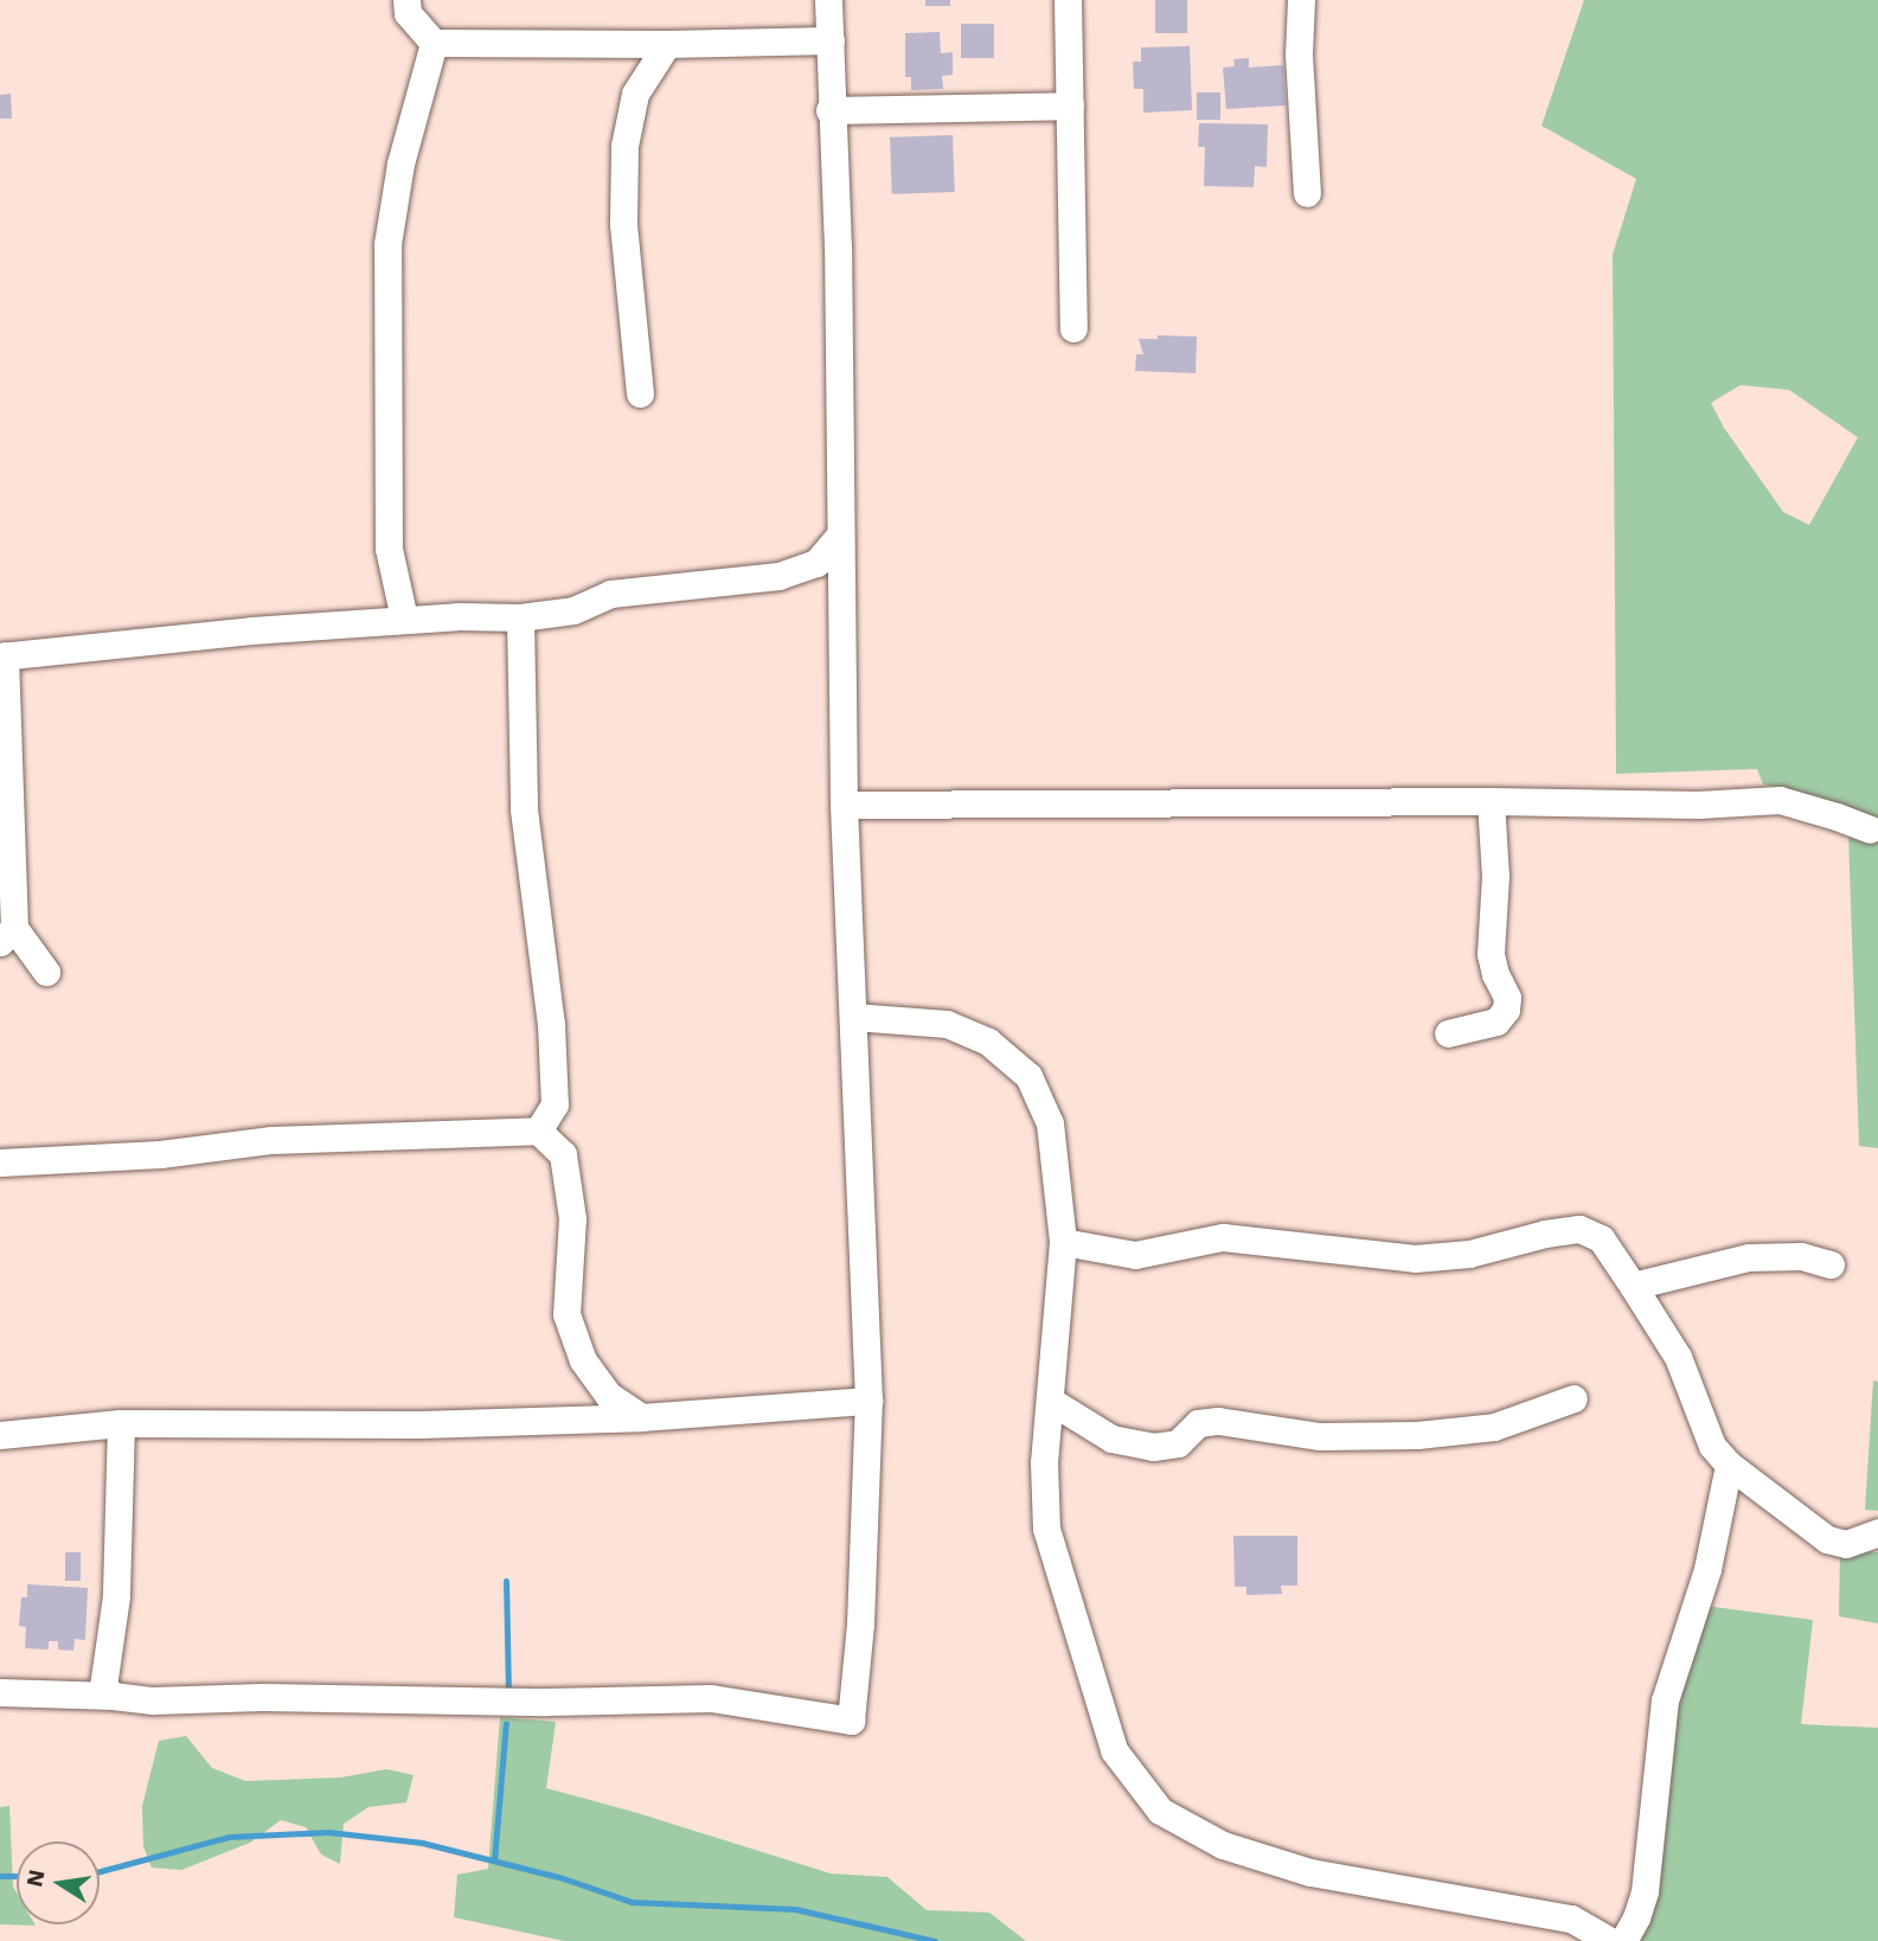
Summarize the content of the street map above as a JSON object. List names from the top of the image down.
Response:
{
  "north": "left"
}
